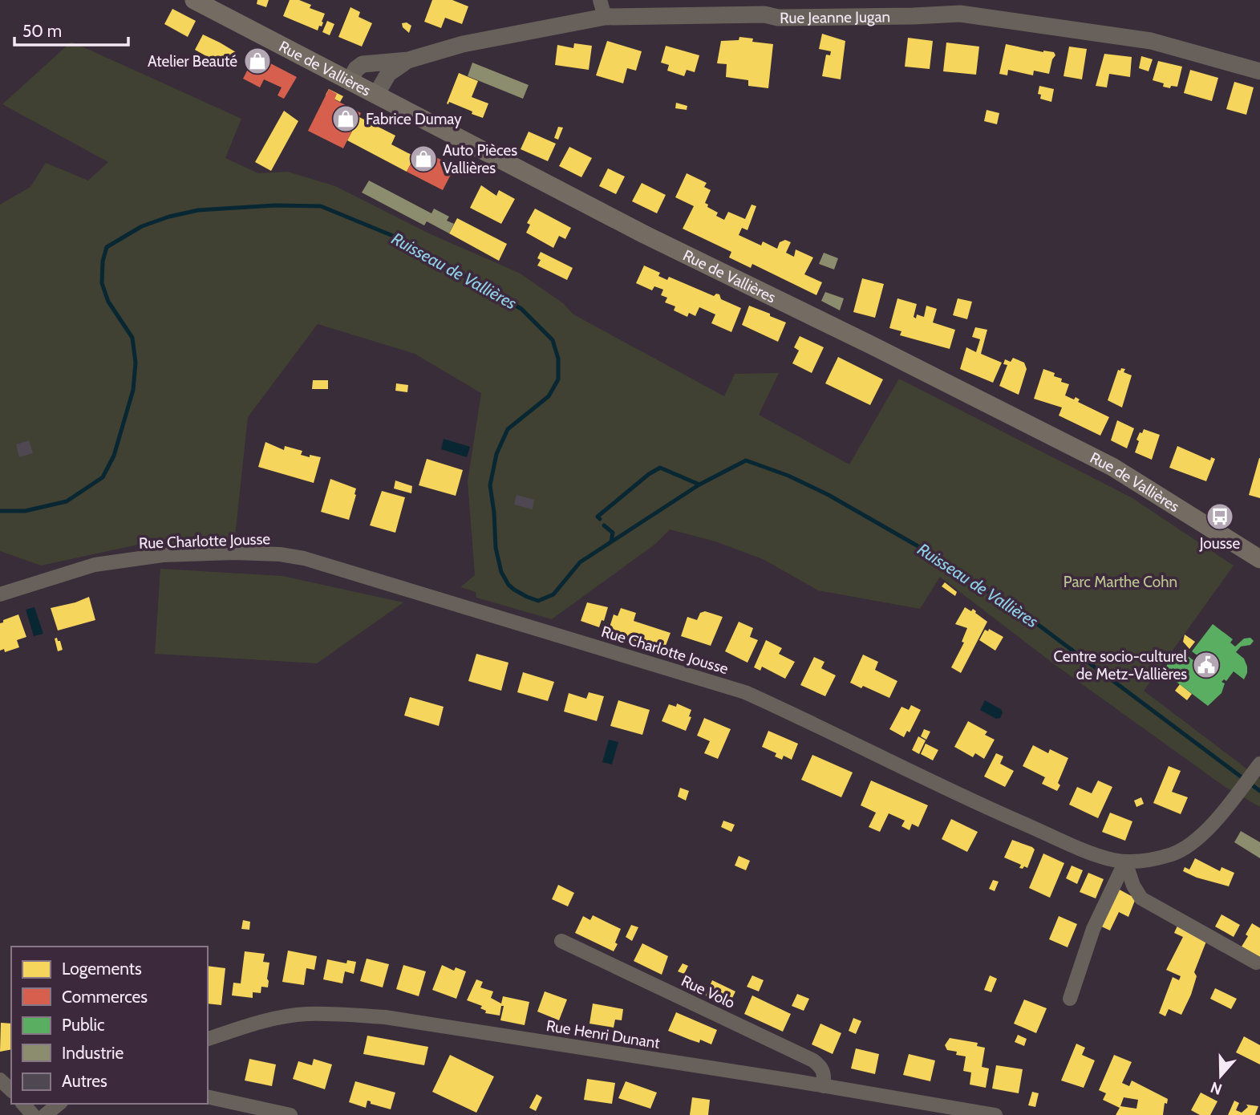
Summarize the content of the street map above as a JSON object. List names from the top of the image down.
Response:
{
  "streets": {
    "main road": ["Rue de Vallières"],
    "street": [
      "Rue Jeanne Jugan",
      "Rue Charlotte Jousse",
      "Rue Volo",
      "Rue Henri Dunant"
    ]
  },
  "crossings": [
    ["Rue Jeanne Jugan", "Rue de Vallières"],
    ["Rue Volo", "Rue Henri Dunant"]
  ],
  "water": ["Ruisseau de Vallières"],
  "parks": ["Parc Marthe Cohn"],
  "places": {
    "shop": ["Atelier Beauté", "Fabrice Dumay", "Auto Pièces Vallières"],
    "bus stop": ["Jousse"],
    "public building": ["Centre socio-culturel de Metz-Vallières"]
  },
  "legend": [
    "Logements",
    "Commerces",
    "Public",
    "Industrie",
    "Autres"
  ],
  "scale_bar": "50 m",
  "north": "bottom"
}
